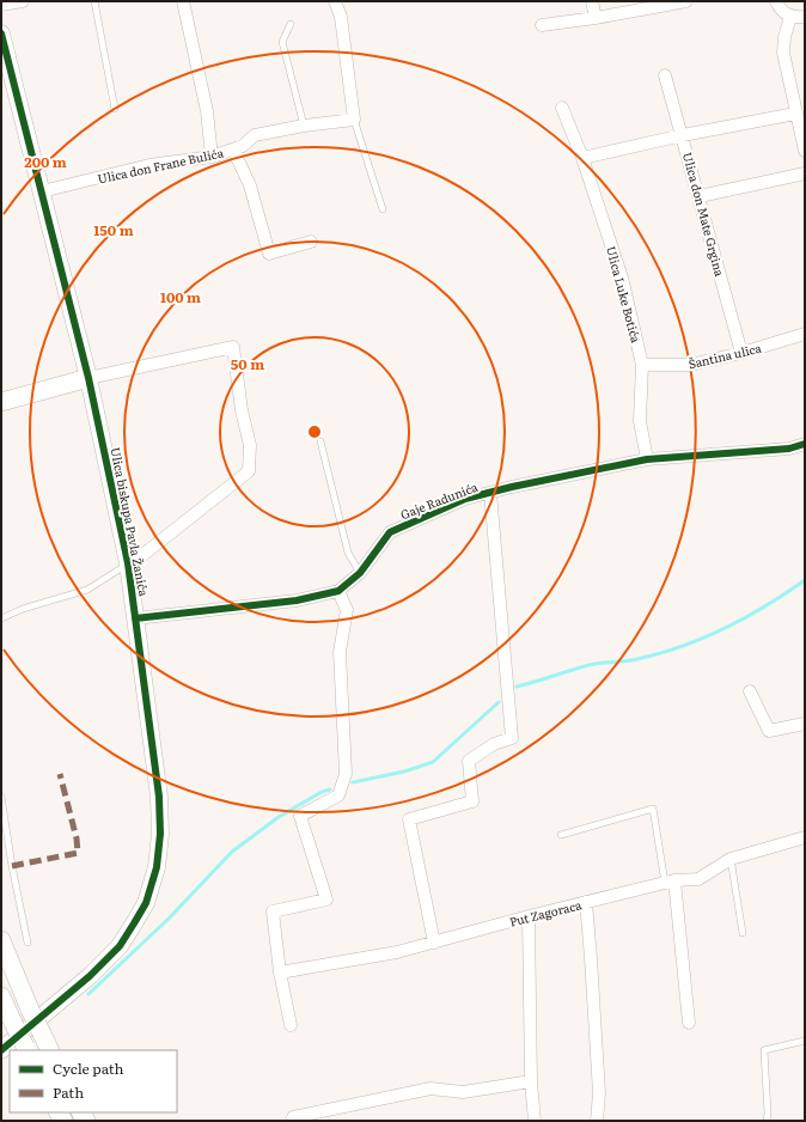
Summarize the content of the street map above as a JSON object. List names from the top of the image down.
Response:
{
  "streets": {
    "street": [
      "Ulica don Frane Bulića",
      "Ulica don Mate Grgina",
      "Ulica Luke Botića",
      "Šantina ulica",
      "Gaje Radunića",
      "Ulica biskupa Pavla Žanića",
      "Put Zagoraca"
    ]
  },
  "crossings": [
    ["Ulica don Frane Bulića", "Ulica biskupa Pavla Žanića"],
    ["Ulica don Mate Grgina", "Šantina ulica"],
    ["Ulica Luke Botića", "Šantina ulica"],
    ["Ulica Luke Botića", "Gaje Radunića"],
    ["Gaje Radunića", "Ulica biskupa Pavla Žanića"]
  ],
  "legend": ["Cycle path", "Path"],
  "rings": [
    "200 m",
    "150 m",
    "100 m",
    "50 m"
  ]
}
